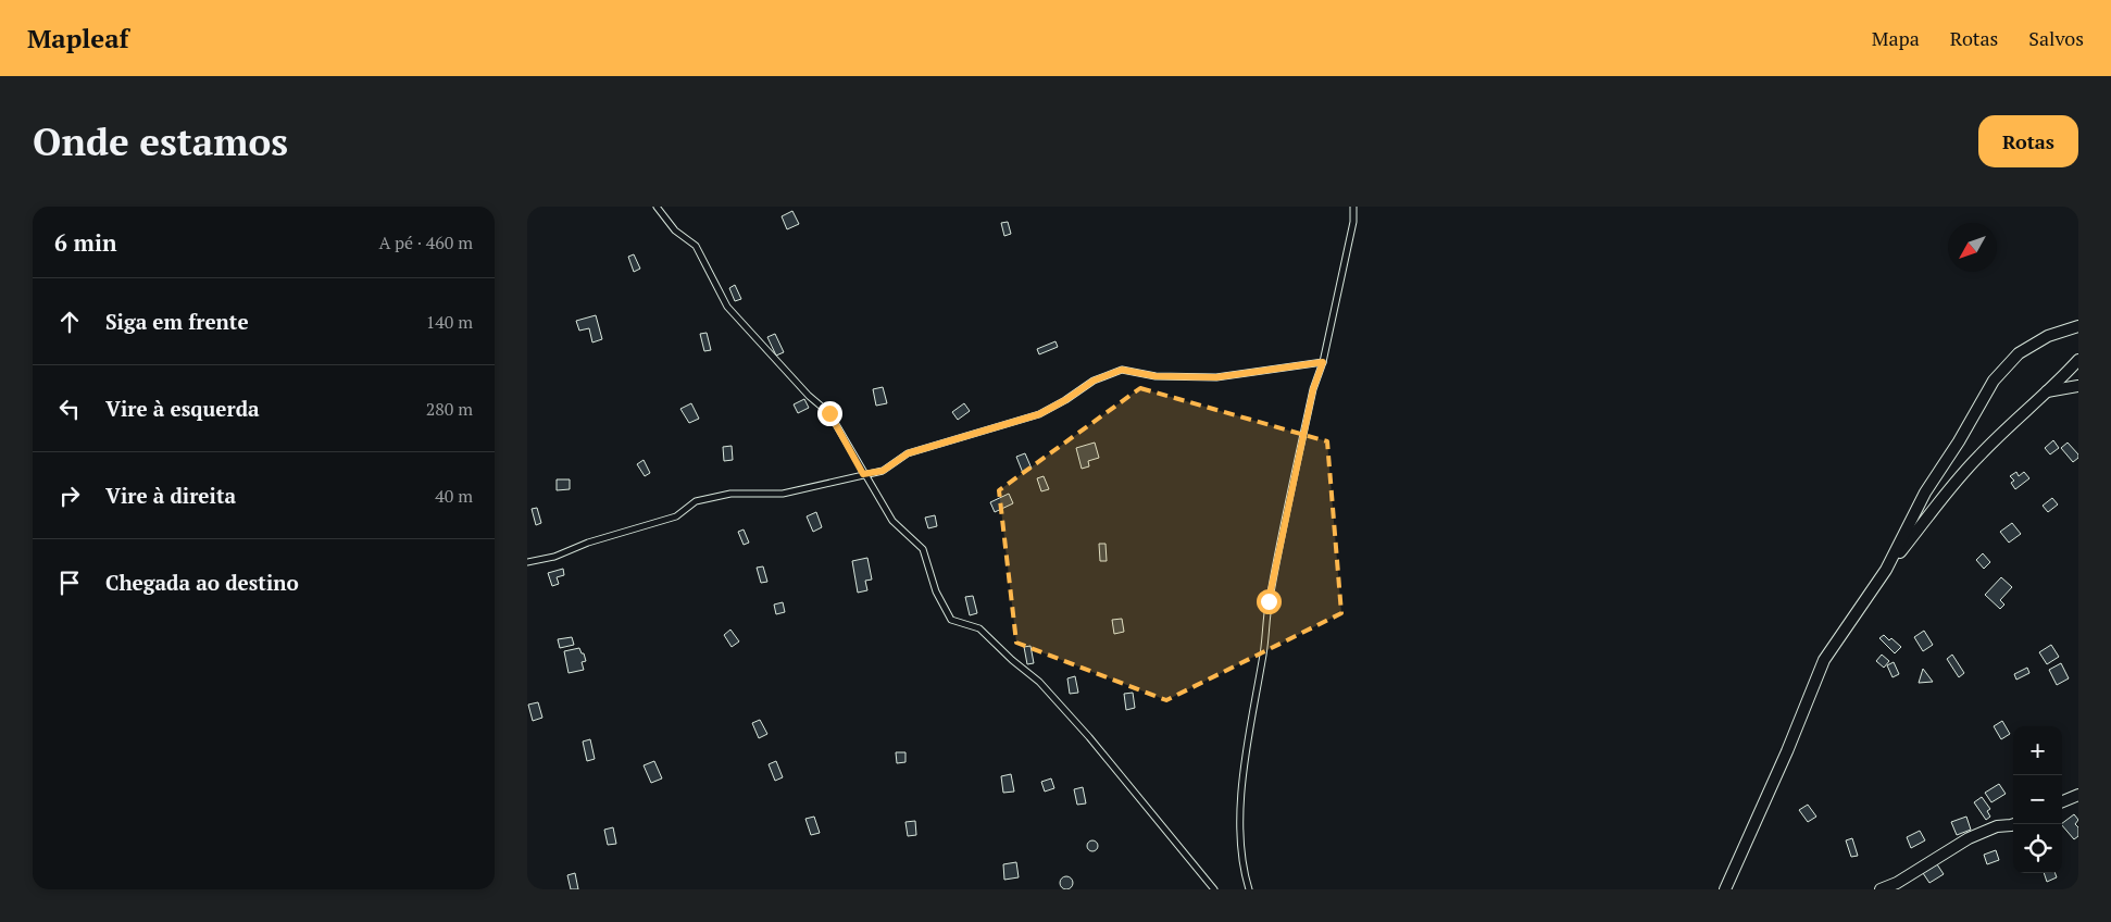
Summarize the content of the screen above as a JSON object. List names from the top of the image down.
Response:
{
  "north": "bottom left",
  "page": {
    "header": "Mapleaf",
    "nav": ["Mapa", "Rotas", "Salvos"],
    "buttons": "Rotas",
    "title": "Onde estamos",
    "heading": ["6 min", "A pé · 460 m"],
    "list": [
      ["Siga em frente", "140 m"],
      ["Vire à esquerda", "280 m"],
      ["Vire à direita", "40 m"],
      "Chegada ao destino"
    ],
    "map_buttons": ["+", "−"]
  }
}
